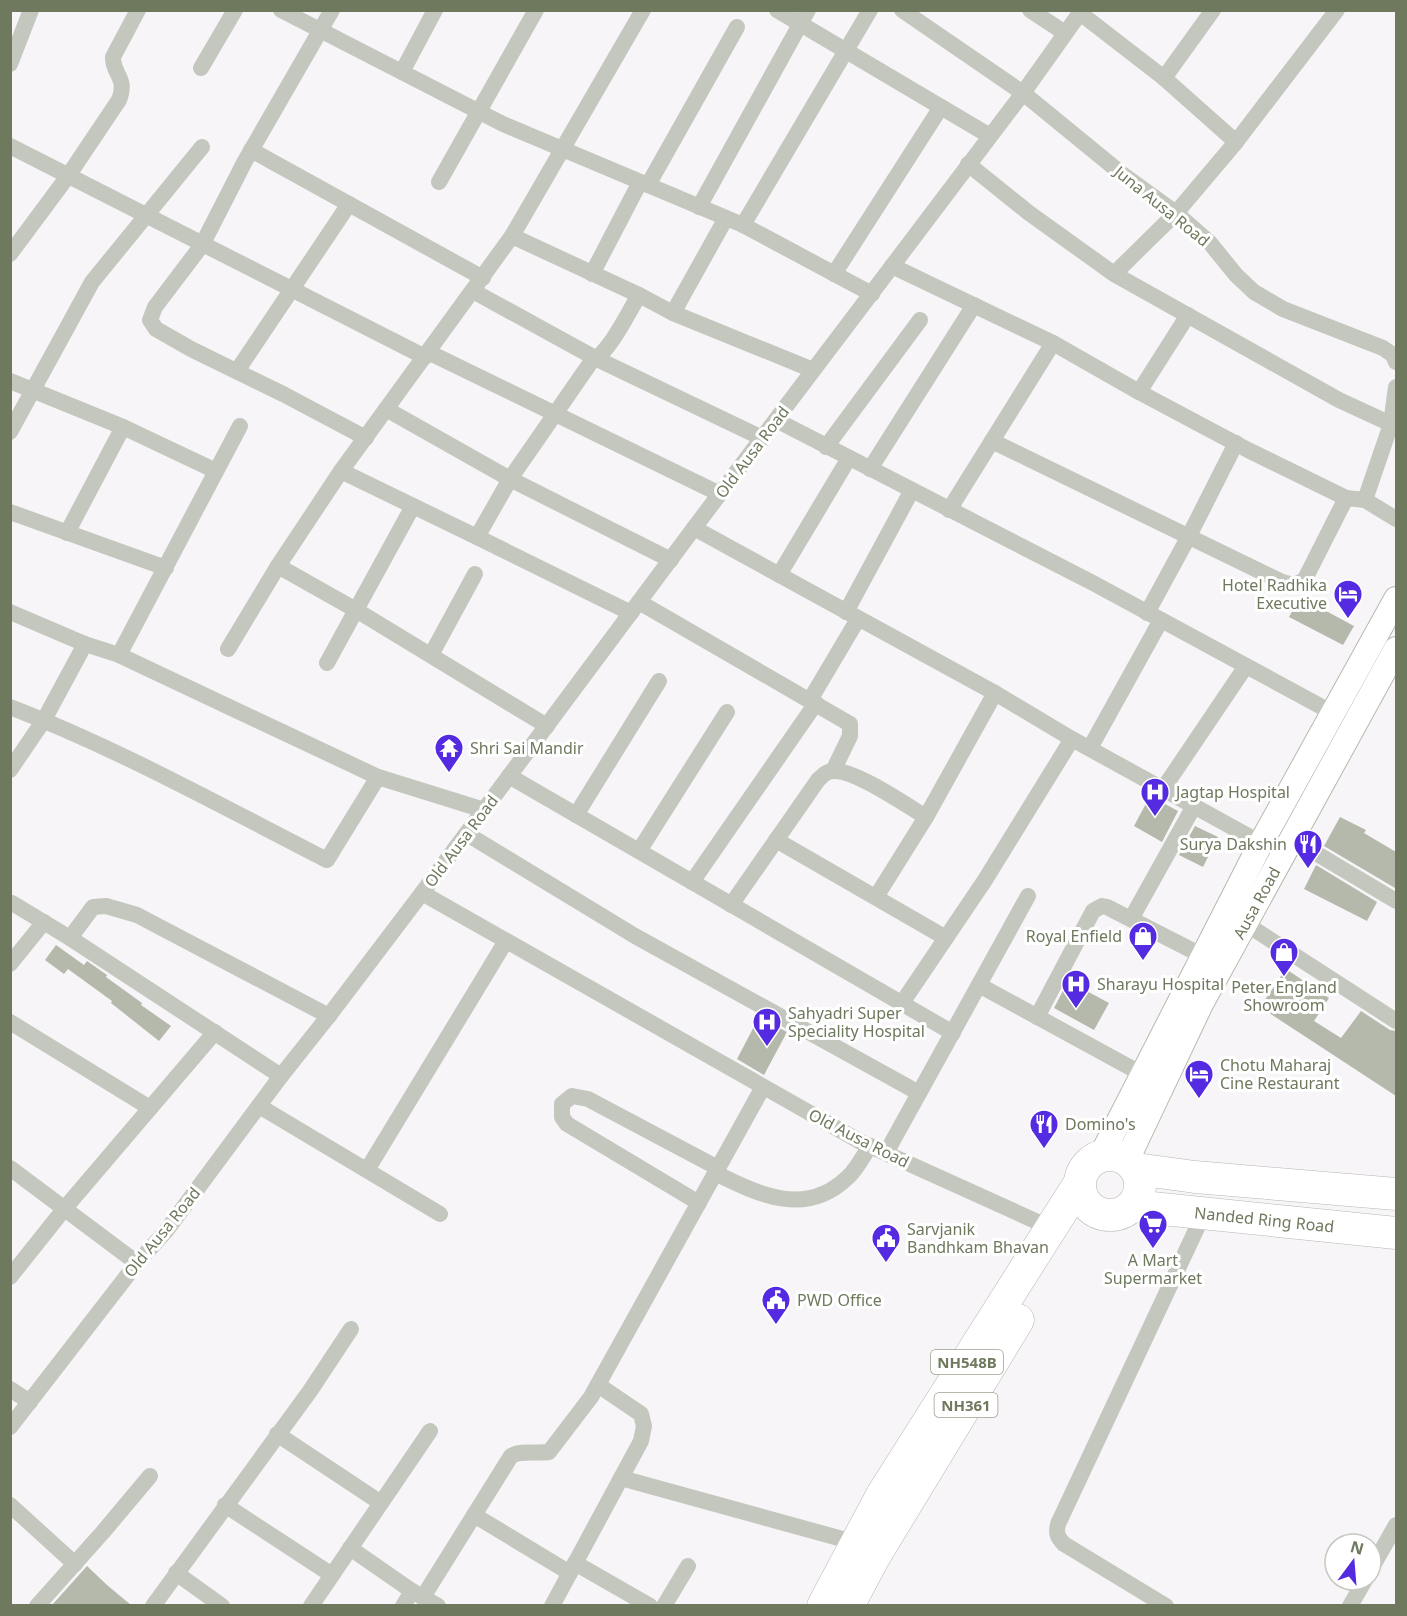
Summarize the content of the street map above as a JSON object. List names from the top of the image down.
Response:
{
  "streets": {
    "highway": [
      "Ausa Road",
      "Nanded Ring Road",
      "NH548B",
      "NH361"
    ],
    "street": ["Juna Ausa Road", "Old Ausa Road"]
  },
  "crossings": [
    ["Juna Ausa Road", "Old Ausa Road"],
    ["Old Ausa Road", "NH548B"],
    ["Ausa Road", "Nanded Ring Road"],
    ["Ausa Road", "NH361"],
    ["Nanded Ring Road", "NH361"]
  ],
  "places": {
    "hotel": ["Hotel Radhika Executive", "Chotu Maharaj Cine Restaurant"],
    "temple": ["Shri Sai Mandir"],
    "hospital": ["Jagtap Hospital", "Sharayu Hospital", "Sahyadri Super Speciality Hospital"],
    "restaurant": ["Surya Dakshin", "Domino's"],
    "shop": ["Royal Enfield", "Peter England Showroom"],
    "supermarket": ["A Mart Supermarket"],
    "public building": ["Sarvjanik Bandhkam Bhavan", "PWD Office"]
  },
  "north": "top"
}
